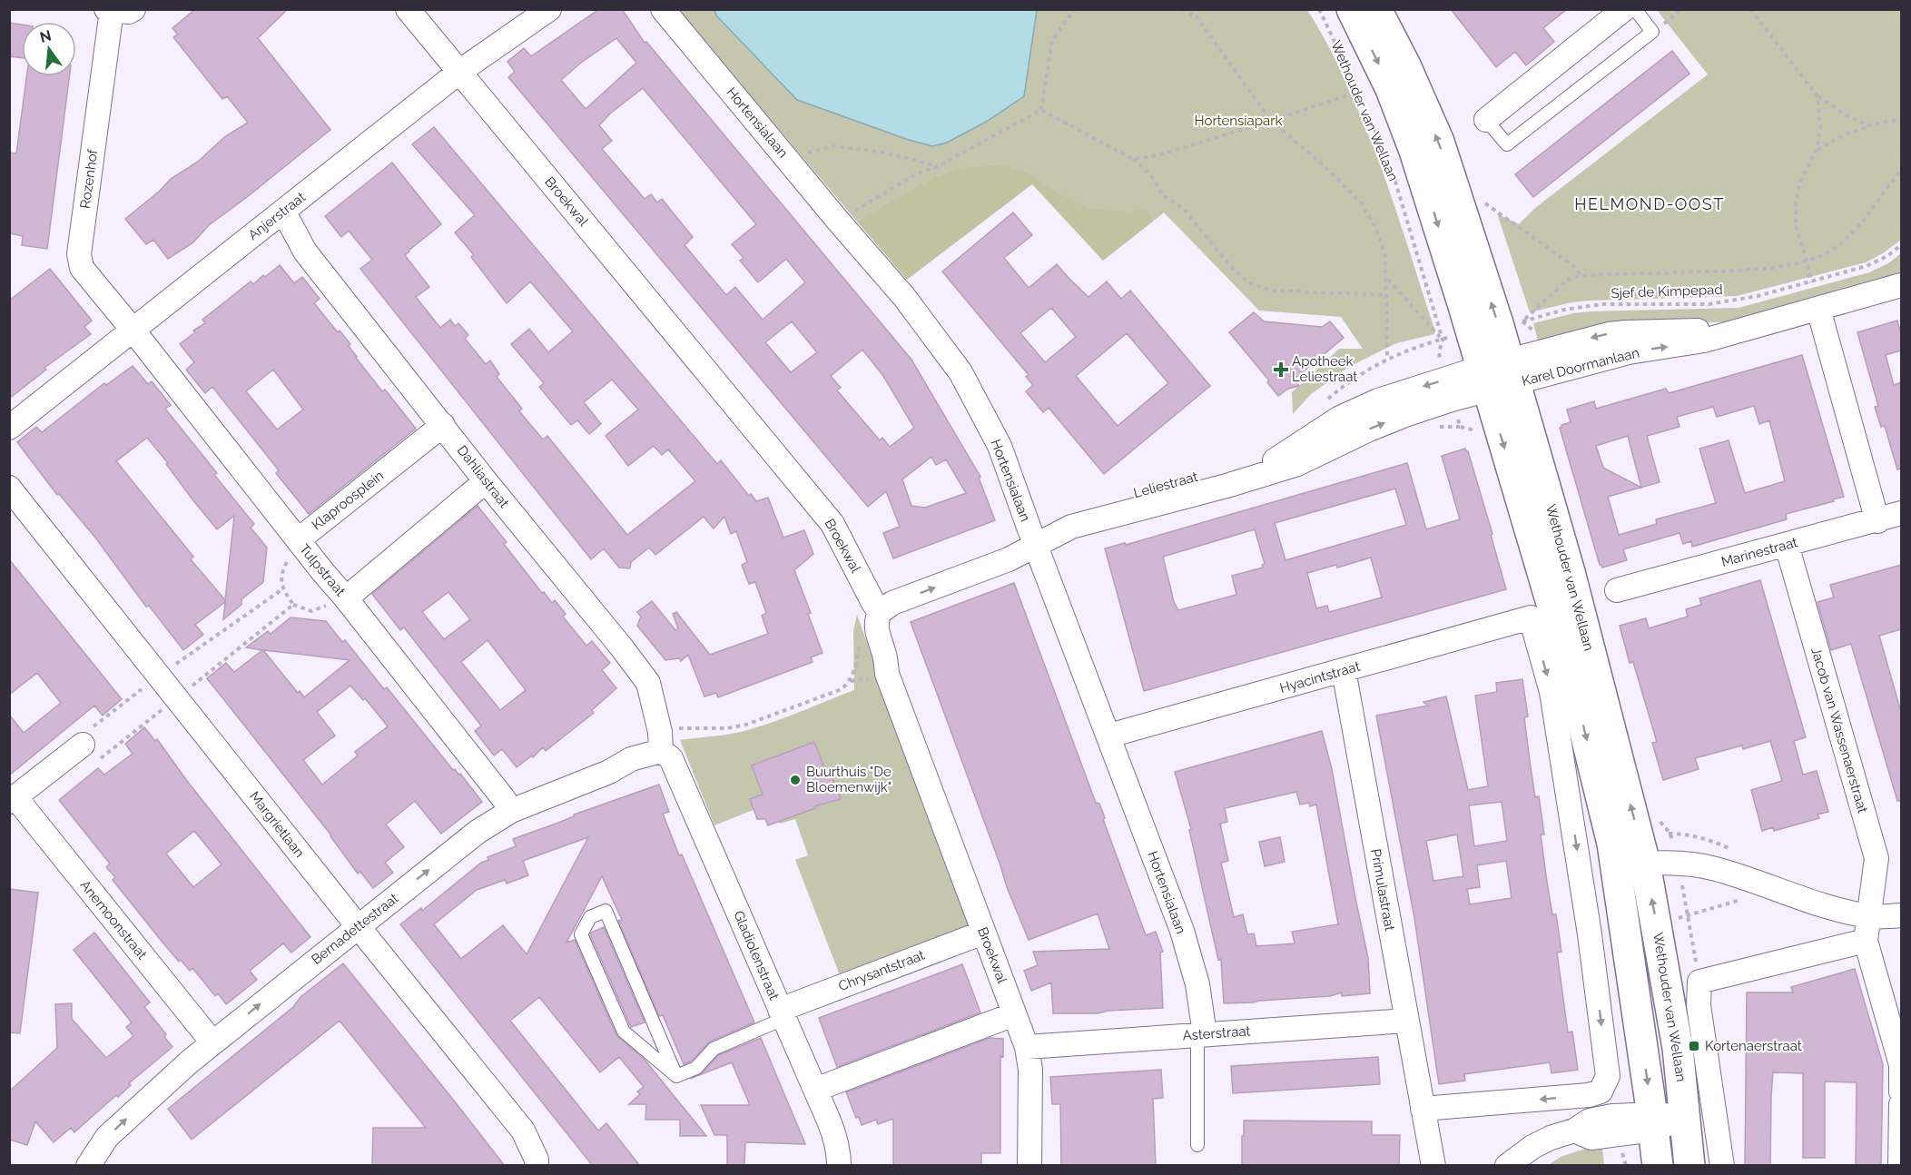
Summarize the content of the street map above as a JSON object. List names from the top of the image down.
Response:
{
  "streets": {
    "main road": ["Wethouder van Wellaan"],
    "street": [
      "Hortensialaan",
      "Rozenhof",
      "Broekwal",
      "Anjerstraat",
      "Karel Doormanlaan",
      "Dahliastraat",
      "Leliestraat",
      "Klaproosplein",
      "Marinestraat",
      "Tulpstraat",
      "Hyacintstraat",
      "Jacob van Wassenaerstraat",
      "Margrietlaan",
      "Primulastraat",
      "Anemoonstraat",
      "Bernadettestraat",
      "Gladiolenstraat",
      "Chrysantstraat",
      "Asterstraat"
    ],
    "path": ["Sjef de Kimpepad"]
  },
  "crossings": [
    ["Wethouder van Wellaan", "Karel Doormanlaan"],
    ["Wethouder van Wellaan", "Leliestraat"],
    ["Hortensialaan", "Leliestraat"],
    ["Hortensialaan", "Hyacintstraat"],
    ["Hortensialaan", "Asterstraat"],
    ["Rozenhof", "Anjerstraat"],
    ["Rozenhof", "Tulpstraat"],
    ["Broekwal", "Anjerstraat"],
    ["Broekwal", "Leliestraat"],
    ["Broekwal", "Chrysantstraat"],
    ["Broekwal", "Asterstraat"],
    ["Anjerstraat", "Dahliastraat"],
    ["Anjerstraat", "Tulpstraat"],
    ["Karel Doormanlaan", "Leliestraat"],
    ["Dahliastraat", "Klaproosplein"],
    ["Dahliastraat", "Bernadettestraat"],
    ["Dahliastraat", "Gladiolenstraat"],
    ["Klaproosplein", "Tulpstraat"],
    ["Marinestraat", "Jacob van Wassenaerstraat"],
    ["Tulpstraat", "Bernadettestraat"],
    ["Hyacintstraat", "Primulastraat"],
    ["Margrietlaan", "Bernadettestraat"],
    ["Primulastraat", "Asterstraat"],
    ["Anemoonstraat", "Bernadettestraat"],
    ["Bernadettestraat", "Gladiolenstraat"],
    ["Gladiolenstraat", "Chrysantstraat"]
  ],
  "one_way": ["Bernadettestraat"],
  "districts": ["HELMOND-OOST"],
  "parks": ["Hortensiapark"],
  "places": {
    "health": ["Apotheek Leliestraat"],
    "other": ["Buurthuis \"De Bloemenwijk\""],
    "transit": ["Kortenaerstraat"]
  },
  "north": "top"
}
